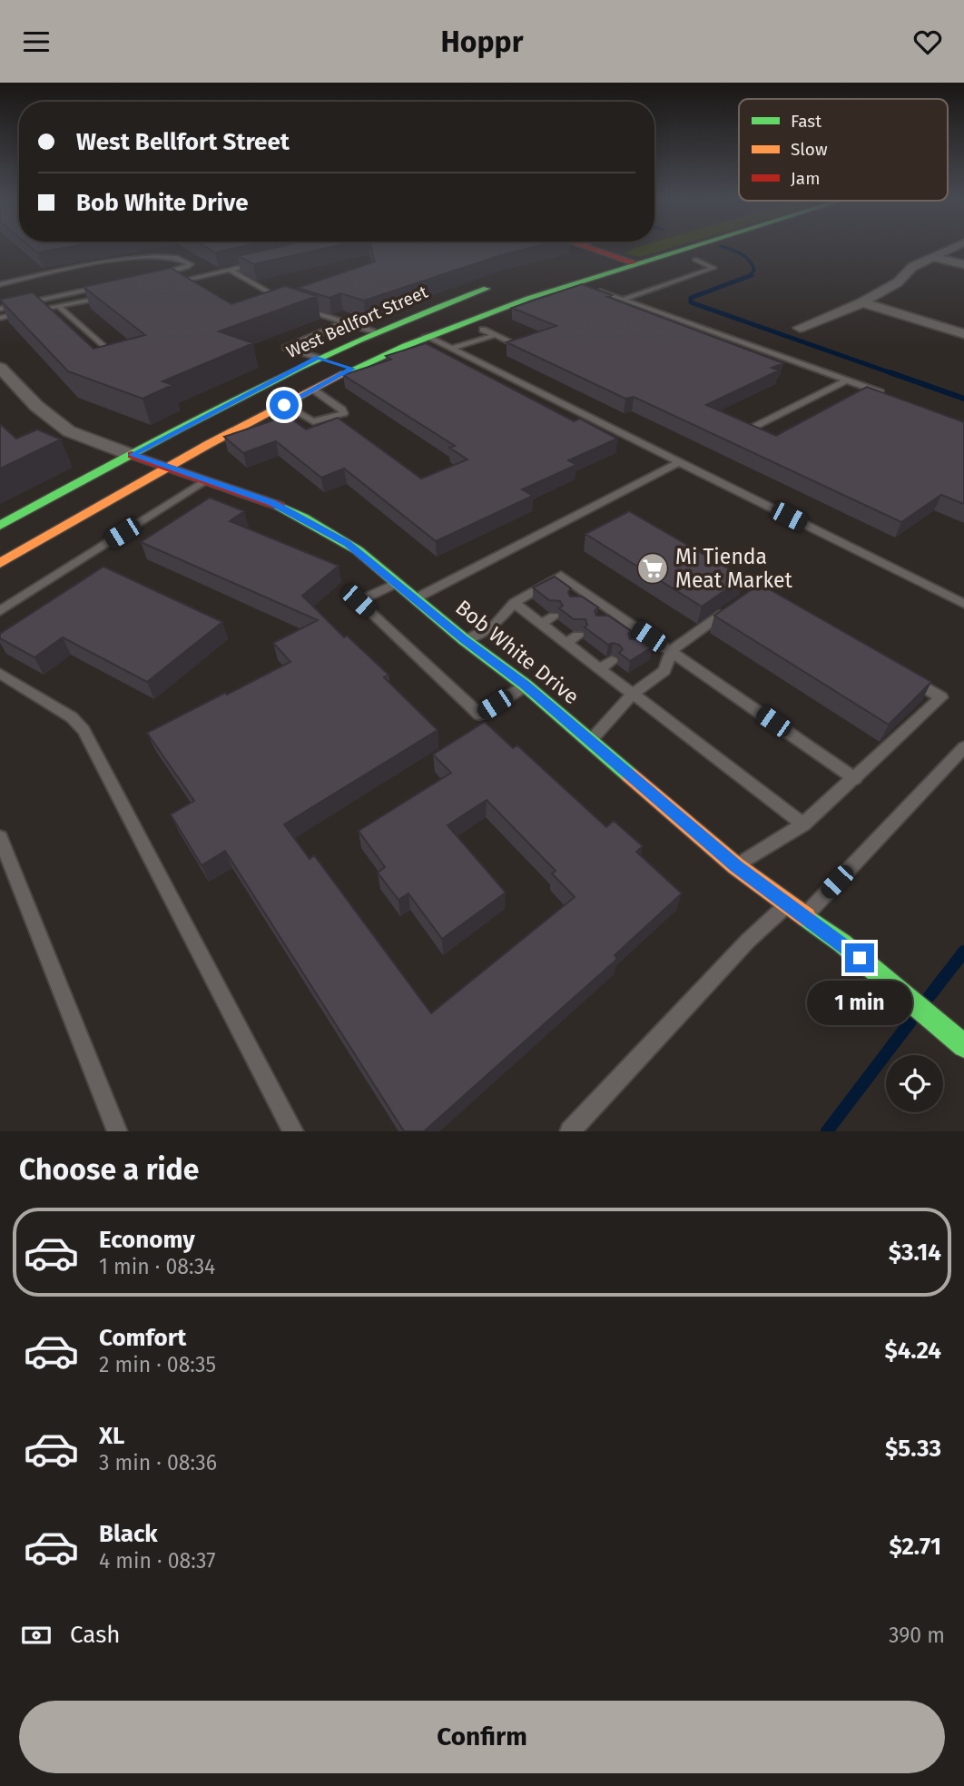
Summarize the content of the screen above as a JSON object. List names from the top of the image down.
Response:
{
  "streets": {
    "main road": ["West Bellfort Street", "Bob White Drive"]
  },
  "crossings": [
    ["West Bellfort Street", "Bob White Drive"]
  ],
  "places": {
    "supermarket": ["Mi Tienda Meat Market"]
  },
  "legend": ["Fast", "Slow", "Jam"],
  "page": {
    "header": "Hoppr",
    "banner": ["West Bellfort Street", "Bob White Drive"],
    "bubble": "1 min",
    "heading": "Choose a ride",
    "list": [
      {
        "name": "Economy",
        "note": "1 min · 08:34",
        "value": "$3.14"
      },
      {
        "name": "Comfort",
        "note": "2 min · 08:35",
        "value": "$4.24"
      },
      {
        "name": "XL",
        "note": "3 min · 08:36",
        "value": "$5.33"
      },
      {
        "name": "Black",
        "note": "4 min · 08:37",
        "value": "$2.71"
      }
    ],
    "pay": ["Cash", "390 m"],
    "buttons": "Confirm"
  }
}
